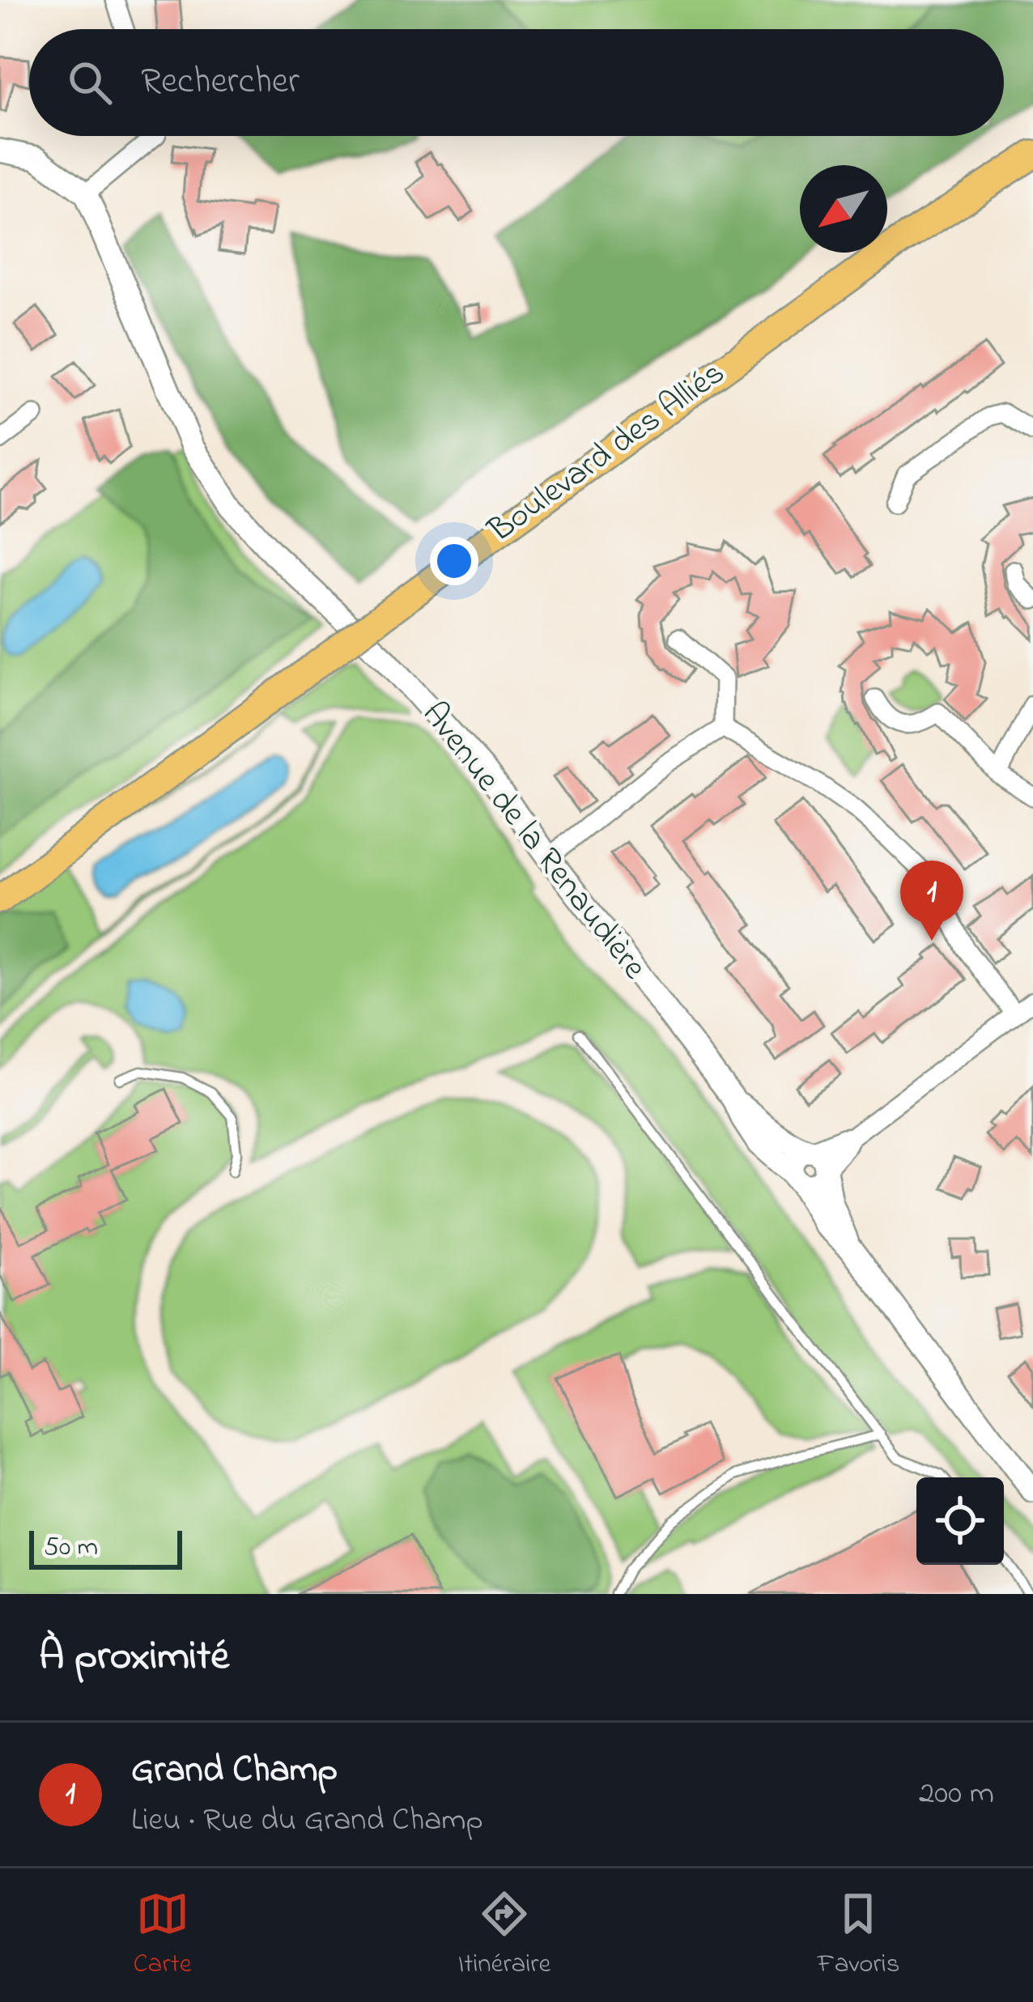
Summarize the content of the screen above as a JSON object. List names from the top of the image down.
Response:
{
  "streets": {
    "main road": ["Boulevard des Alliés"],
    "street": ["Avenue de la Renaudière"]
  },
  "scale_bar": "50 m",
  "north": "bottom left",
  "page": {
    "search": "Rechercher",
    "pins": "1",
    "scale": "50 m",
    "heading": "À proximité",
    "list": [
      {
        "mark": "1",
        "name": "Grand Champ",
        "note": "Lieu · Rue du Grand Champ",
        "value": "200 m"
      }
    ],
    "nav": ["Carte", "Itinéraire", "Favoris"]
  }
}
